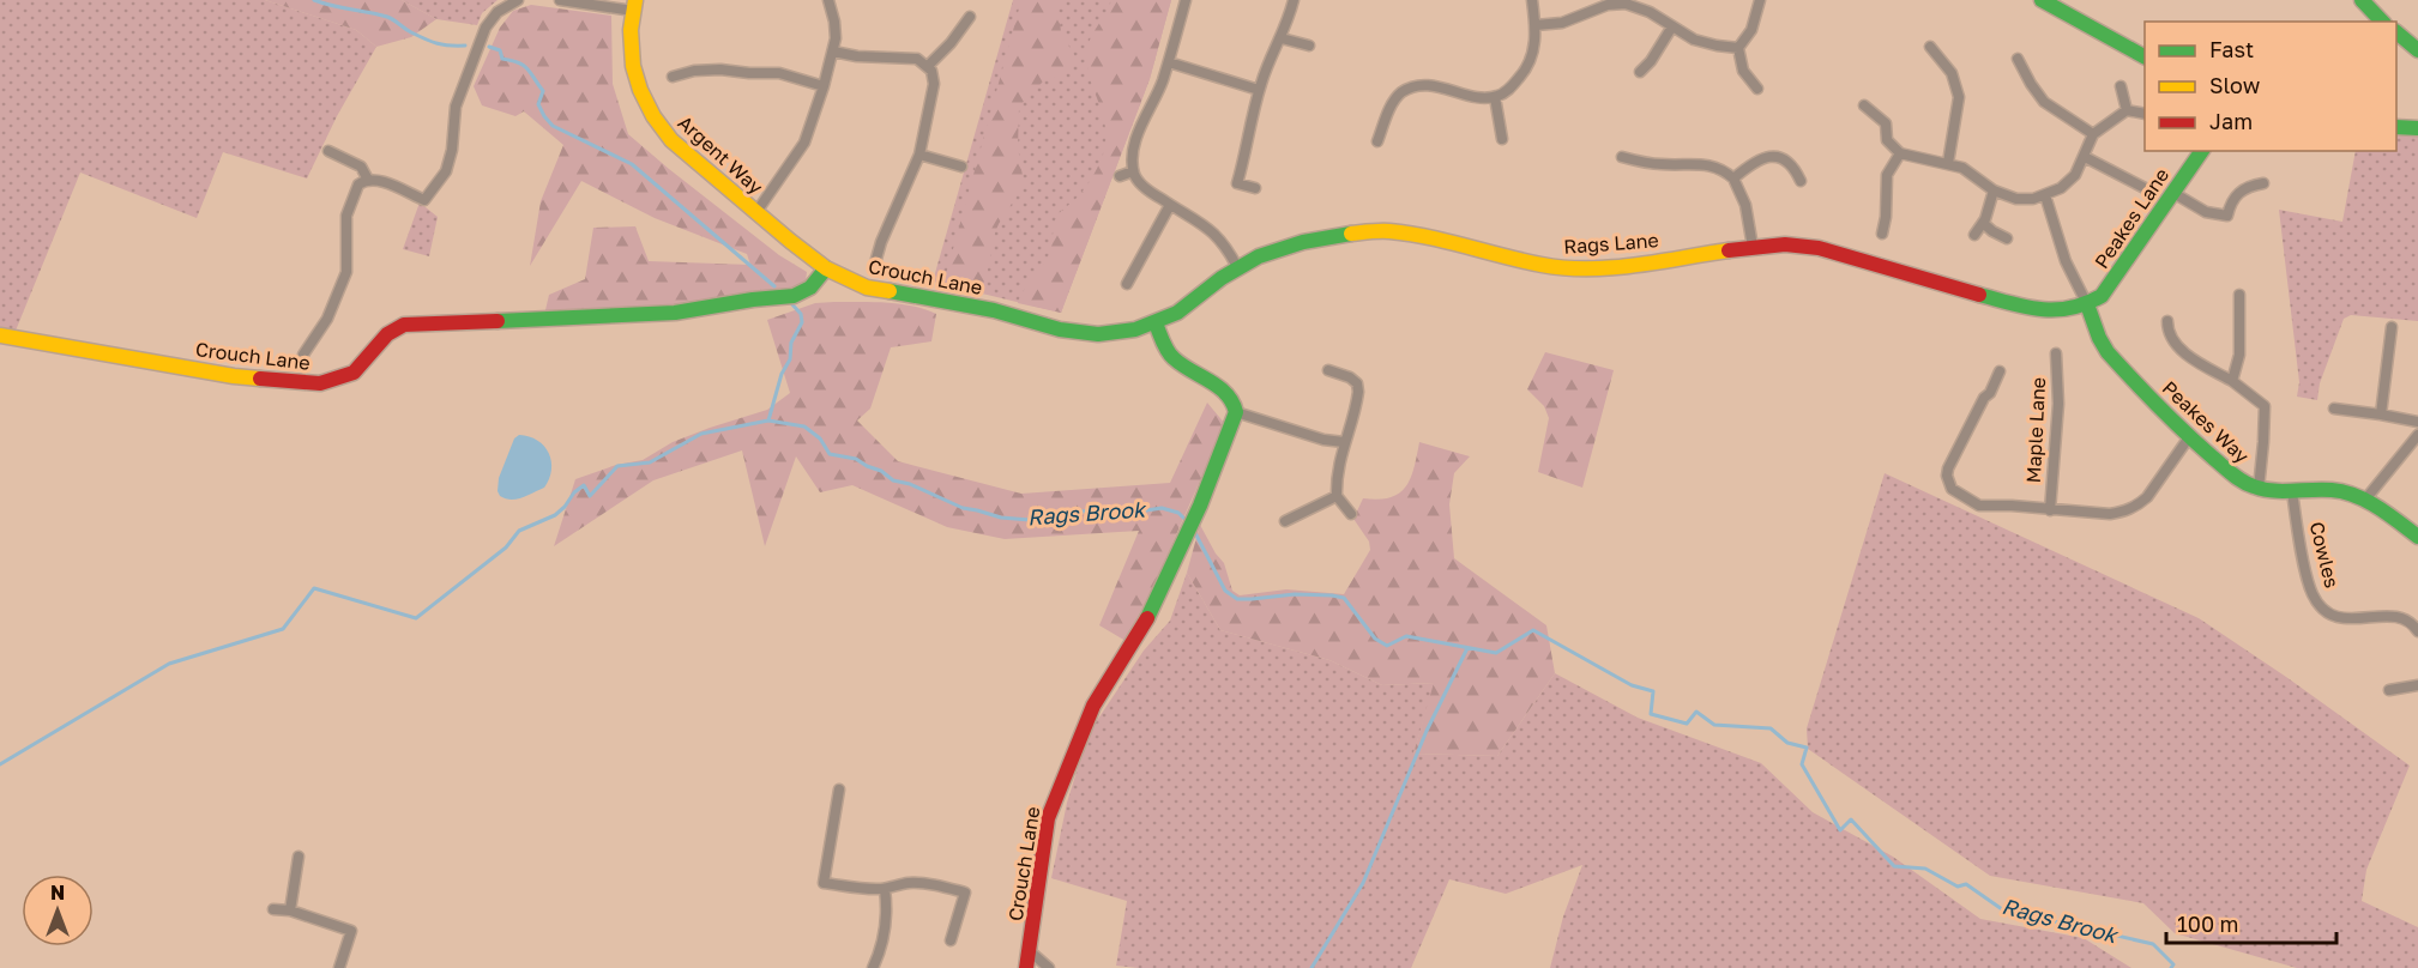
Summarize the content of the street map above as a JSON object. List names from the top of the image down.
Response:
{
  "streets": {
    "street": [
      "Argent Way",
      "Peakes Lane",
      "Rags Lane",
      "Crouch Lane",
      "Peakes Way",
      "Maple Lane",
      "Cowles"
    ]
  },
  "crossings": [
    ["Argent Way", "Crouch Lane"],
    ["Peakes Lane", "Rags Lane"],
    ["Peakes Lane", "Peakes Way"],
    ["Rags Lane", "Crouch Lane"],
    ["Rags Lane", "Peakes Way"],
    ["Peakes Way", "Cowles"]
  ],
  "water": ["Rags Brook"],
  "legend": ["Fast", "Slow", "Jam"],
  "scale_bar": "100 m",
  "north": "top"
}
